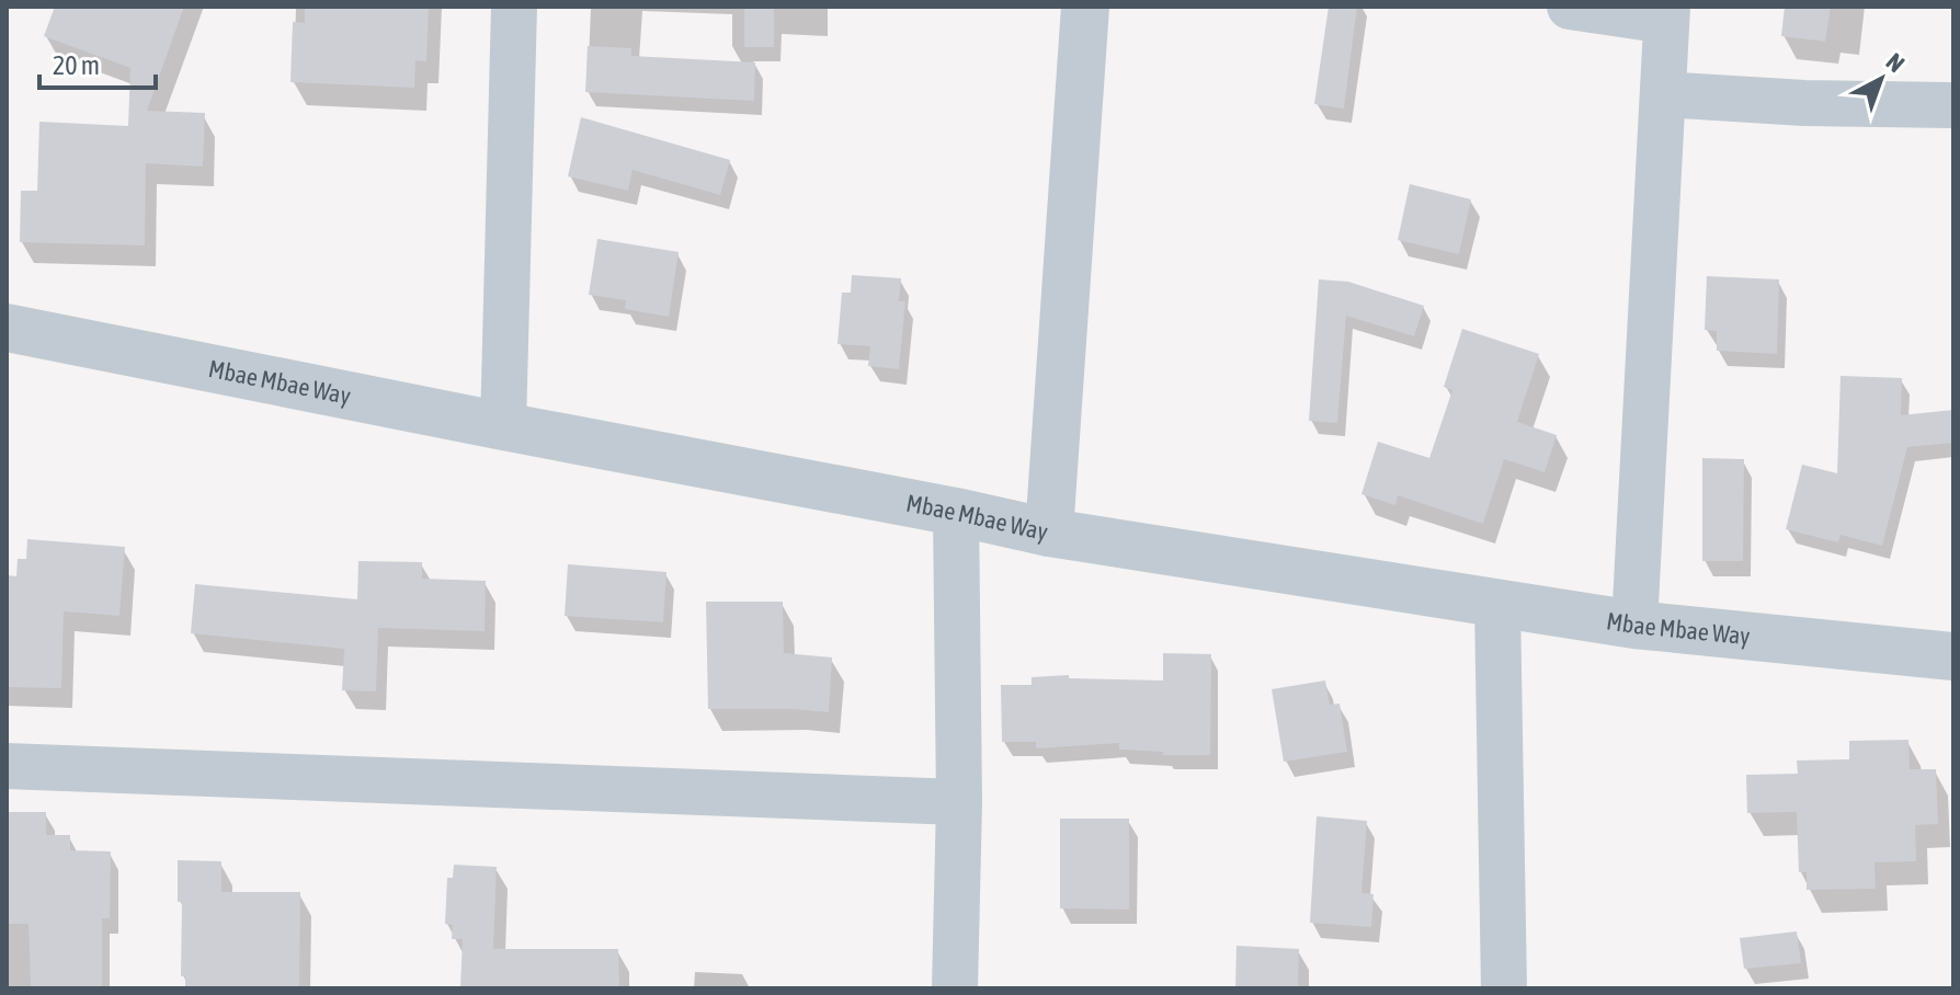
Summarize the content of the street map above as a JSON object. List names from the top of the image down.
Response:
{
  "streets": {
    "street": ["Mbae Mbae Way"]
  },
  "scale_bar": "20 m",
  "north": "top right"
}
